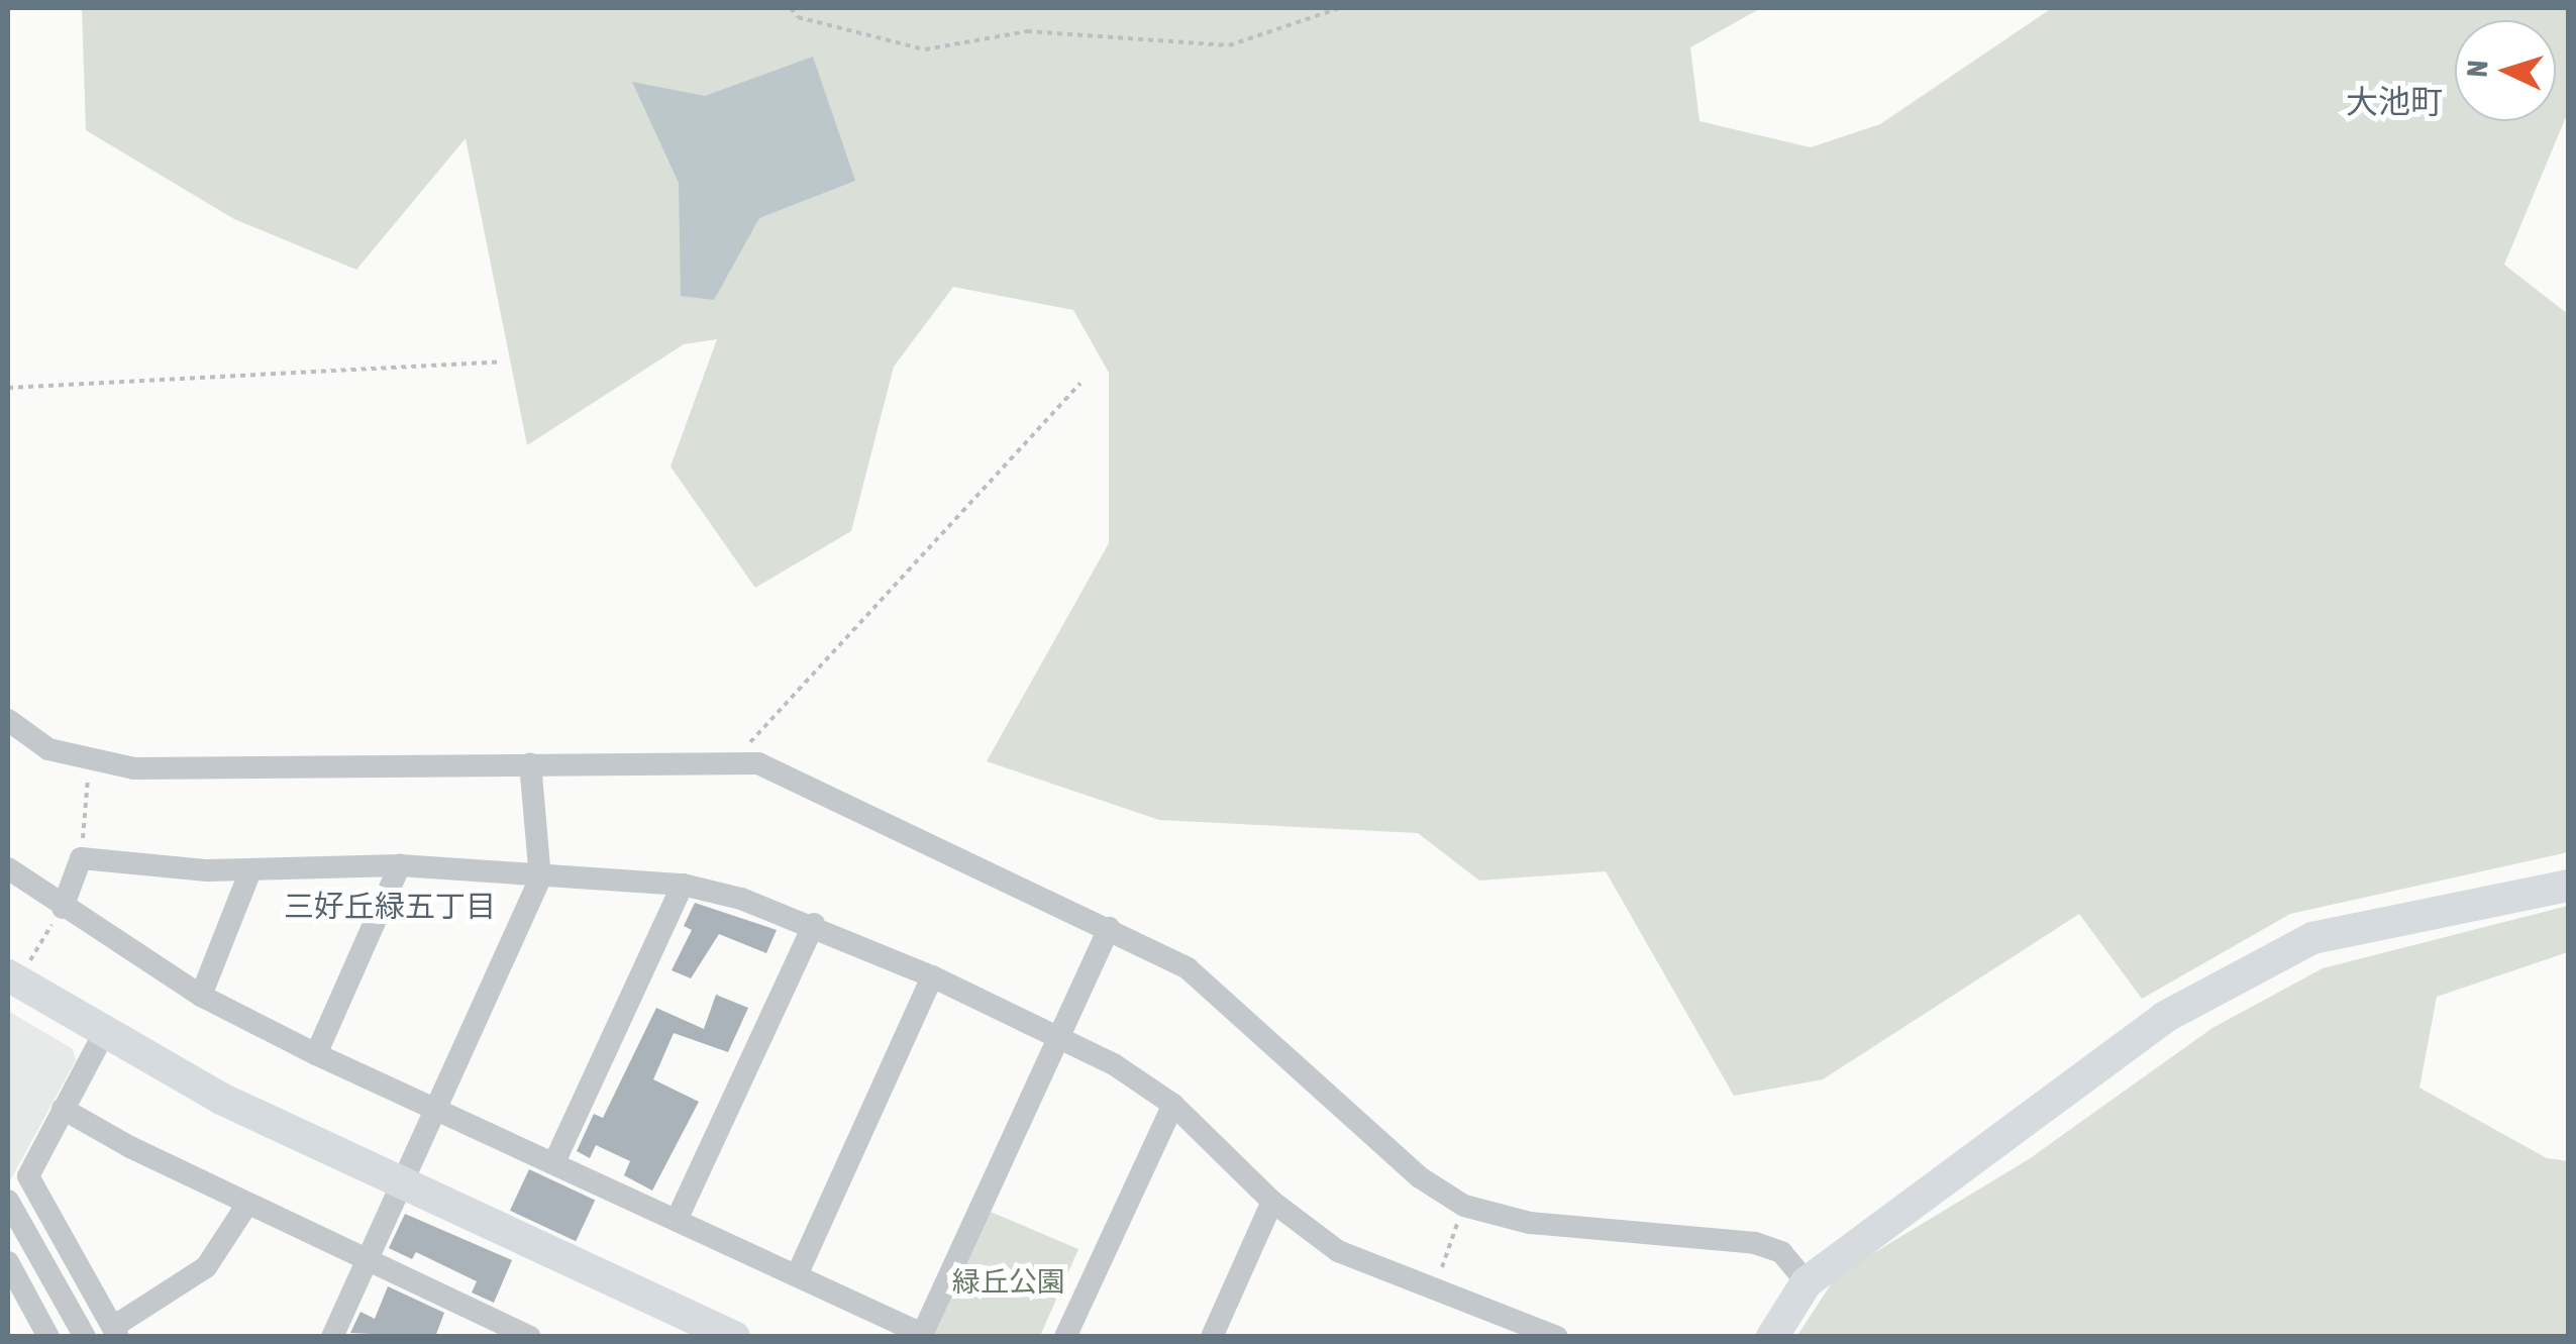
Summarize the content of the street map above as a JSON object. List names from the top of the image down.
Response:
{
  "districts": ["大池町", "三好丘緑五丁目"],
  "parks": ["緑丘公園"],
  "north": "left"
}
